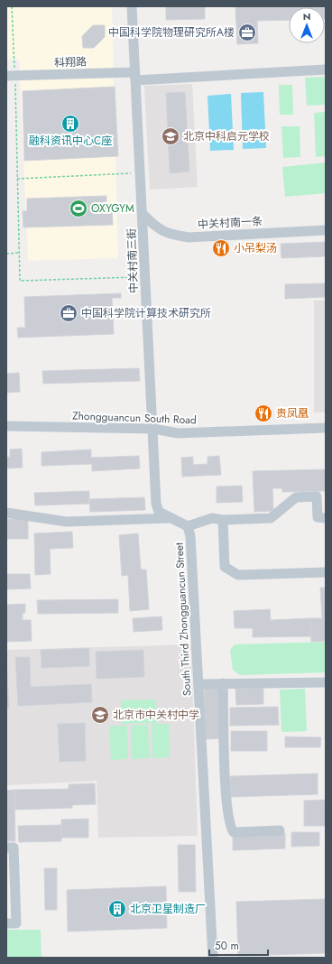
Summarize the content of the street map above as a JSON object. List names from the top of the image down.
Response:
{
  "streets": {
    "street": [
      "科翔路",
      "中关村南一条",
      "中关村南三街",
      "Zhongguancun South Road",
      "South Third Zhongguancun Street"
    ]
  },
  "crossings": [
    ["科翔路", "中关村南三街"],
    ["中关村南一条", "中关村南三街"],
    ["中关村南三街", "Zhongguancun South Road"]
  ],
  "places": {
    "office": ["中国科学院物理研究所A楼", "中国科学院计算技术研究所"],
    "building": ["融科资讯中心C座", "北京卫星制造厂"],
    "school or university": ["北京中科启元学校", "北京市中关村中学"],
    "sports": ["OXYGYM"],
    "restaurant": ["小吊梨汤", "贵凤凰"]
  },
  "scale_bar": "50 m",
  "north": "top"
}
